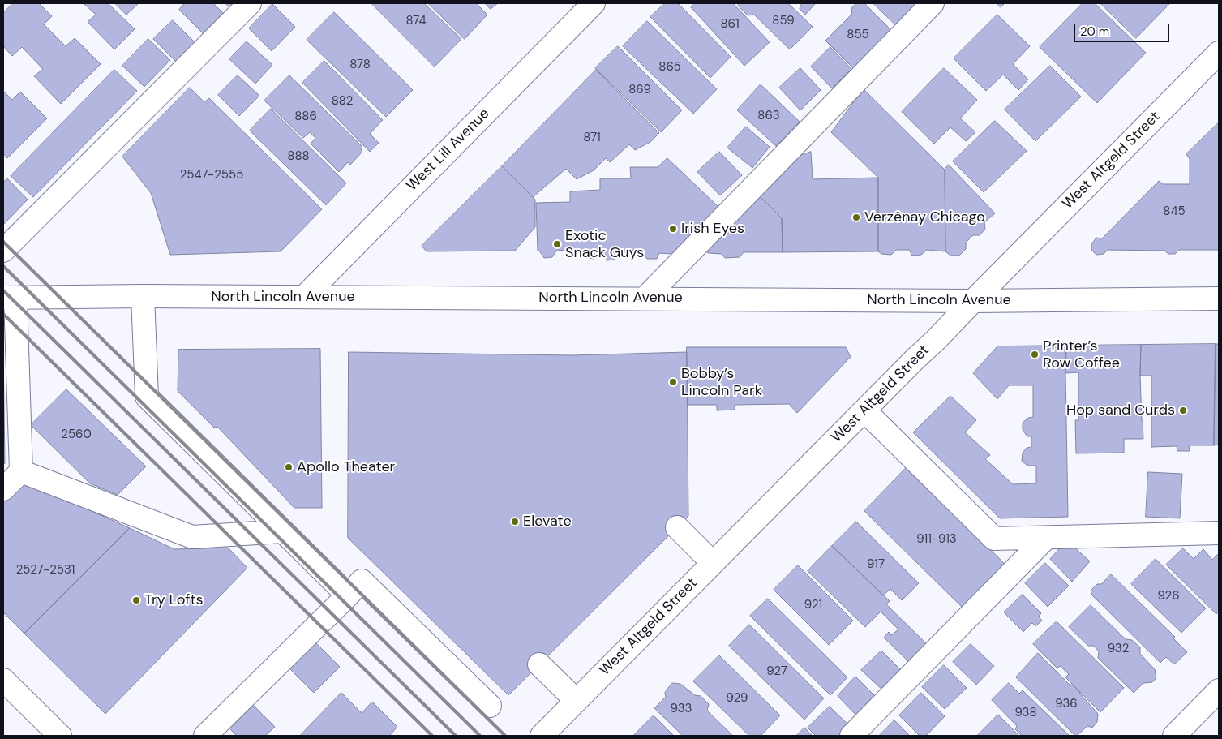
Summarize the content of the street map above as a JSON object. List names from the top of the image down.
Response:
{
  "streets": {
    "street": ["West Lill Avenue", "West Altgeld Street", "North Lincoln Avenue"]
  },
  "crossings": [
    ["West Lill Avenue", "North Lincoln Avenue"],
    ["West Altgeld Street", "North Lincoln Avenue"]
  ],
  "places": [
    "Verzênay Chicago",
    "Irish Eyes",
    "Exotic Snack Guys",
    "Printer’s Row Coffee",
    "Bobby’s Lincoln Park",
    "Hop sand Curds",
    "Apollo Theater",
    "Elevate",
    "Try Lofts"
  ],
  "house_numbers": [
    "874",
    "859",
    "861",
    "855",
    "878",
    "865",
    "869",
    "882",
    "863",
    "886",
    "871",
    "888",
    "2547-2555",
    "845",
    "2560",
    "911-913",
    "917",
    "2527-2531",
    "926",
    "921",
    "932",
    "927",
    "929",
    "936",
    "933",
    "938"
  ],
  "scale_bar": "20 m"
}
